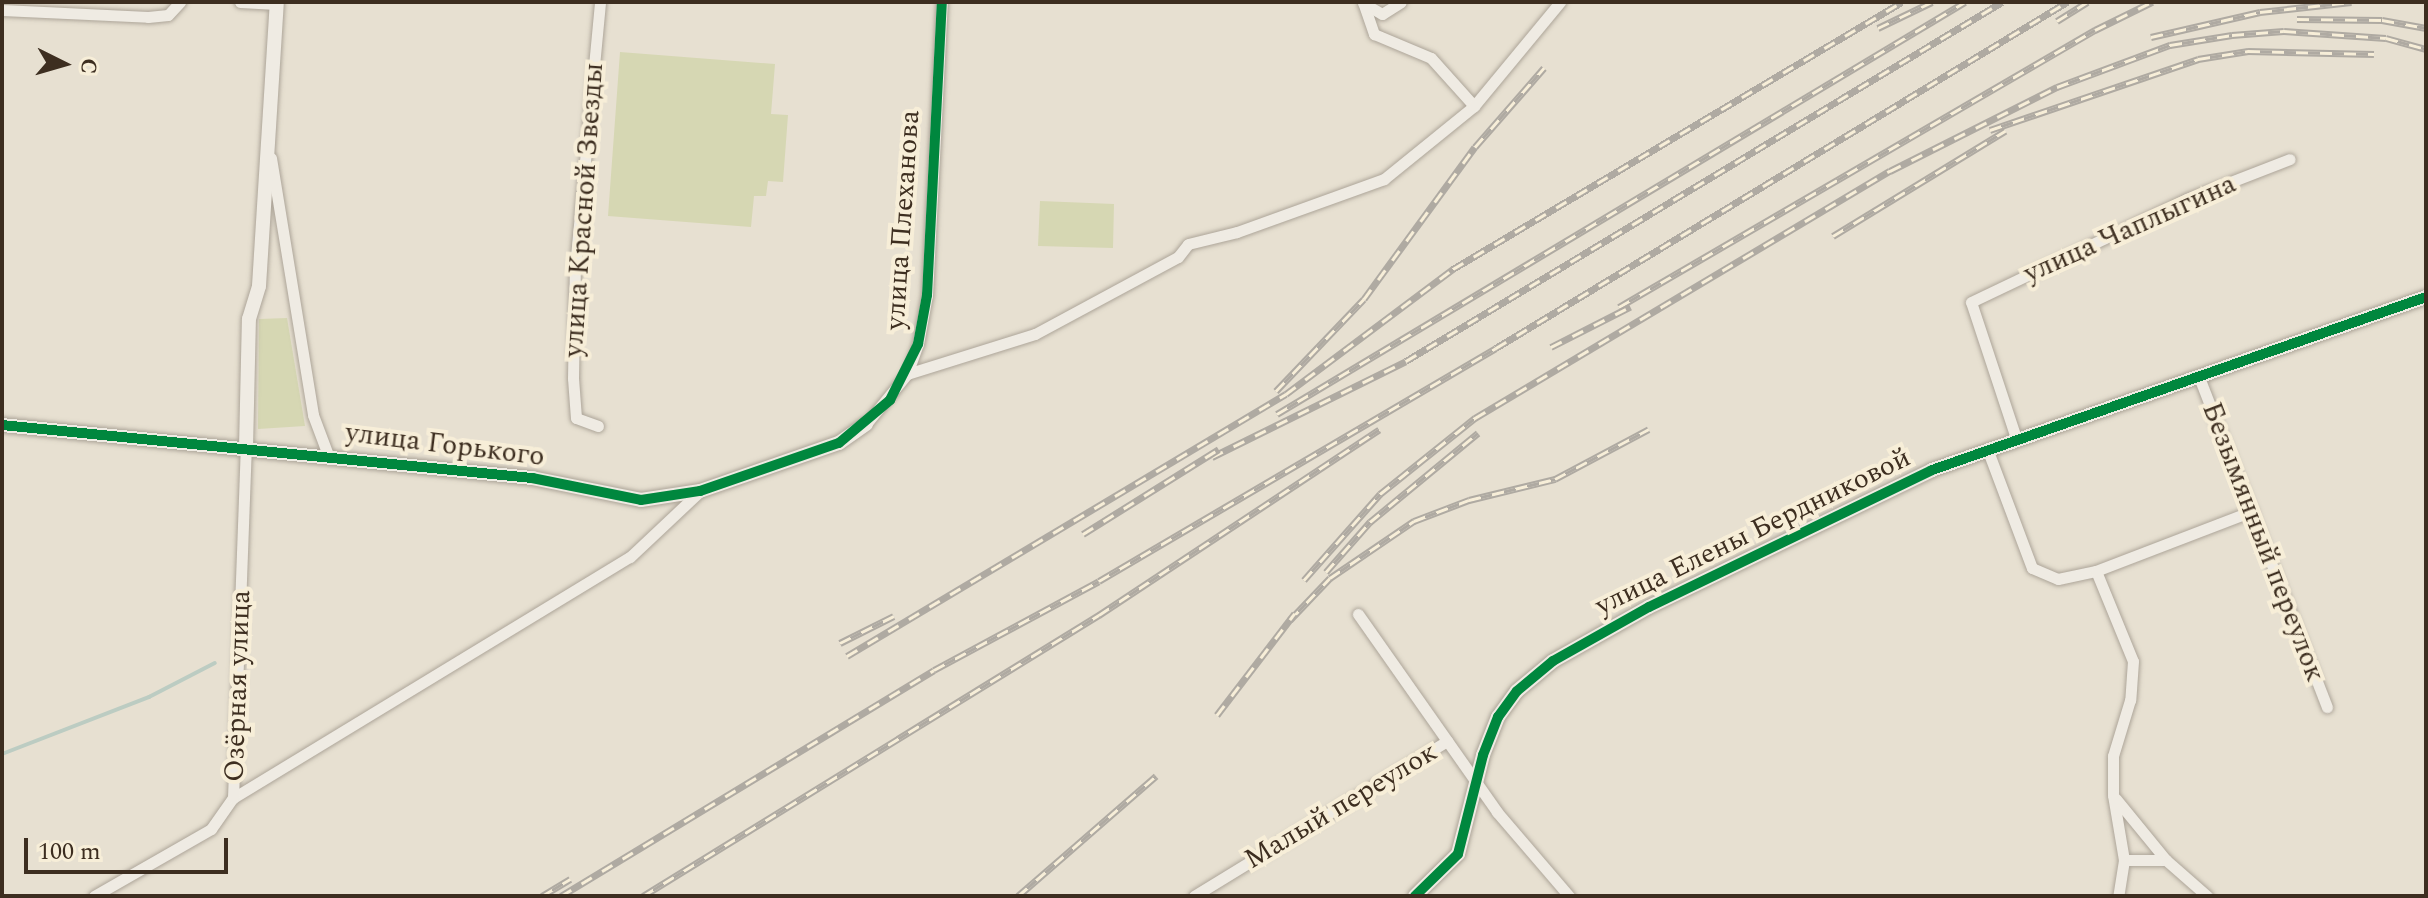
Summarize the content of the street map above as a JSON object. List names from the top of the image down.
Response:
{
  "streets": {
    "street": [
      "улица Красной Звезды",
      "улица Плеханова",
      "улица Чаплыгина",
      "улица Горького",
      "улица Елены Бердниковой",
      "Безымянный переулок",
      "Озёрная улица",
      "Малый переулок"
    ]
  },
  "crossings": [
    ["улица Плеханова", "улица Горького"],
    ["улица Чаплыгина", "улица Елены Бердниковой"],
    ["улица Горького", "Озёрная улица"],
    ["улица Елены Бердниковой", "Безымянный переулок"]
  ],
  "scale_bar": "100 m",
  "north": "right"
}
